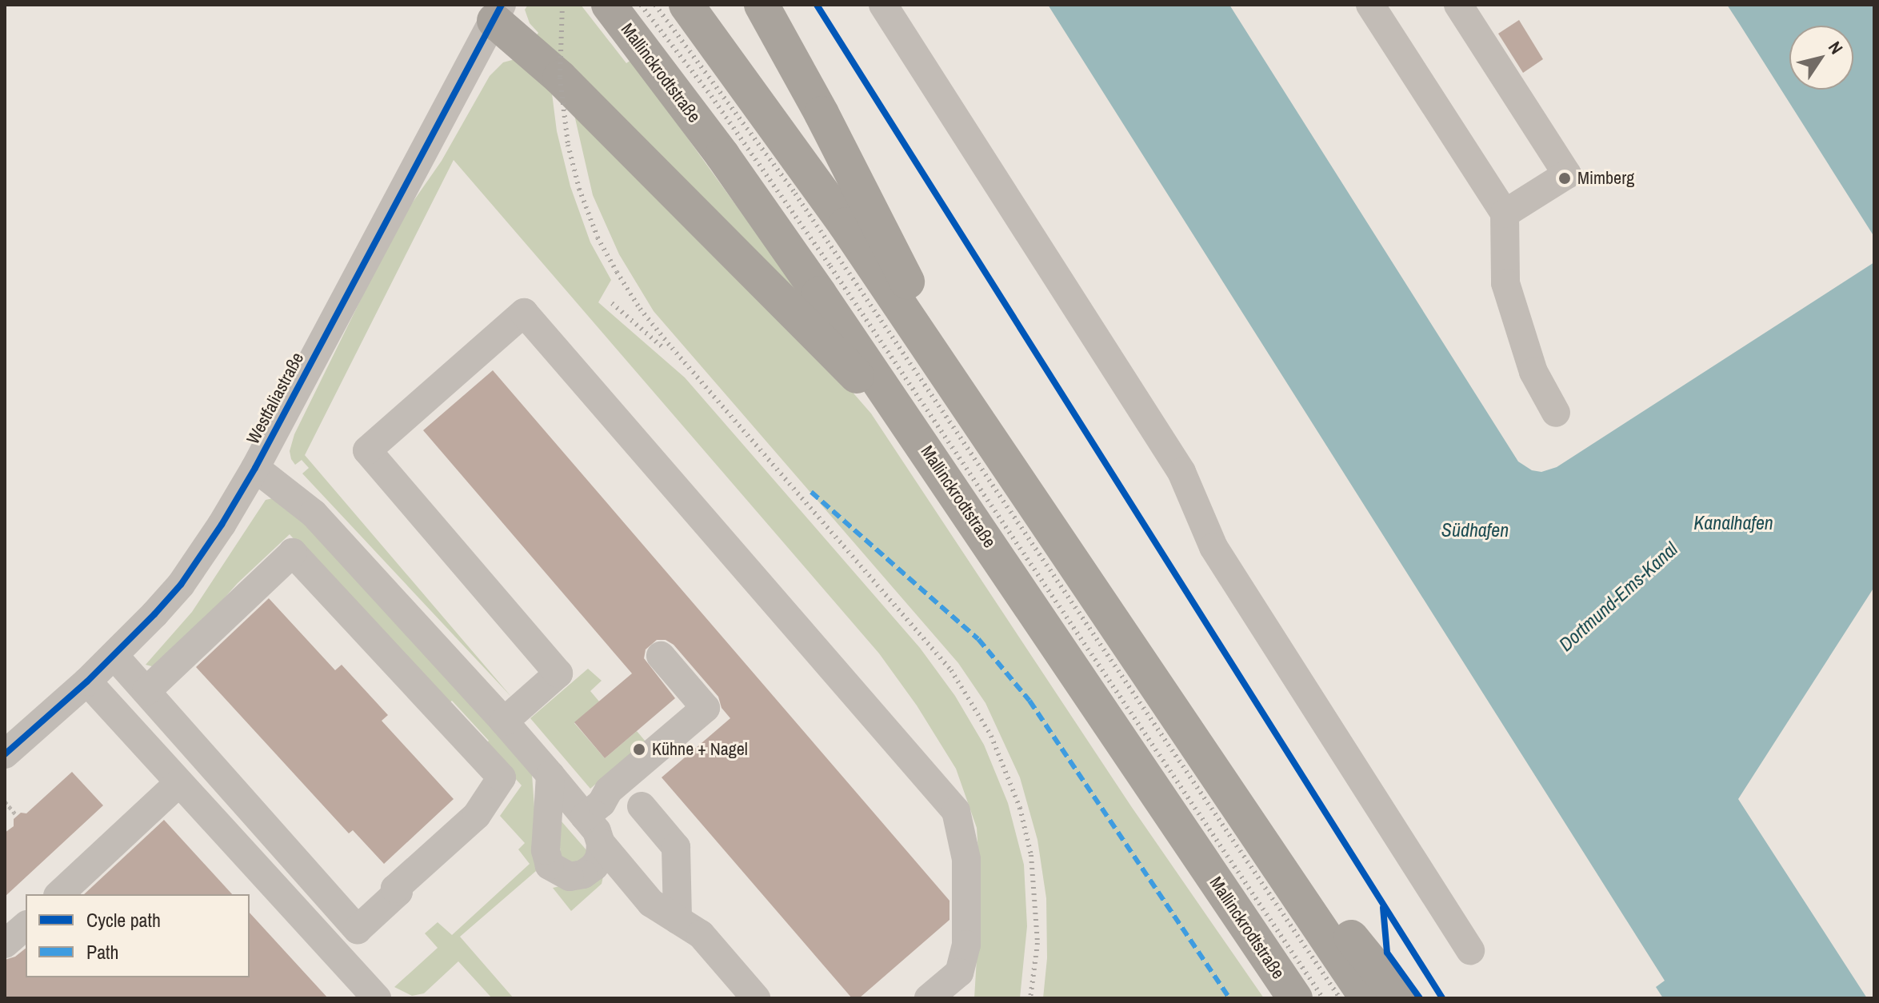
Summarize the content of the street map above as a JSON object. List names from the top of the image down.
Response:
{
  "streets": {
    "highway": ["Mallinckrodtstraße"],
    "street": ["Westfaliastraße"]
  },
  "water": ["Kanalhafen", "Südhafen", "Dortmund-Ems-Kanal"],
  "places": ["Mimberg", "Kühne + Nagel"],
  "legend": ["Cycle path", "Path"],
  "north": "top right"
}
